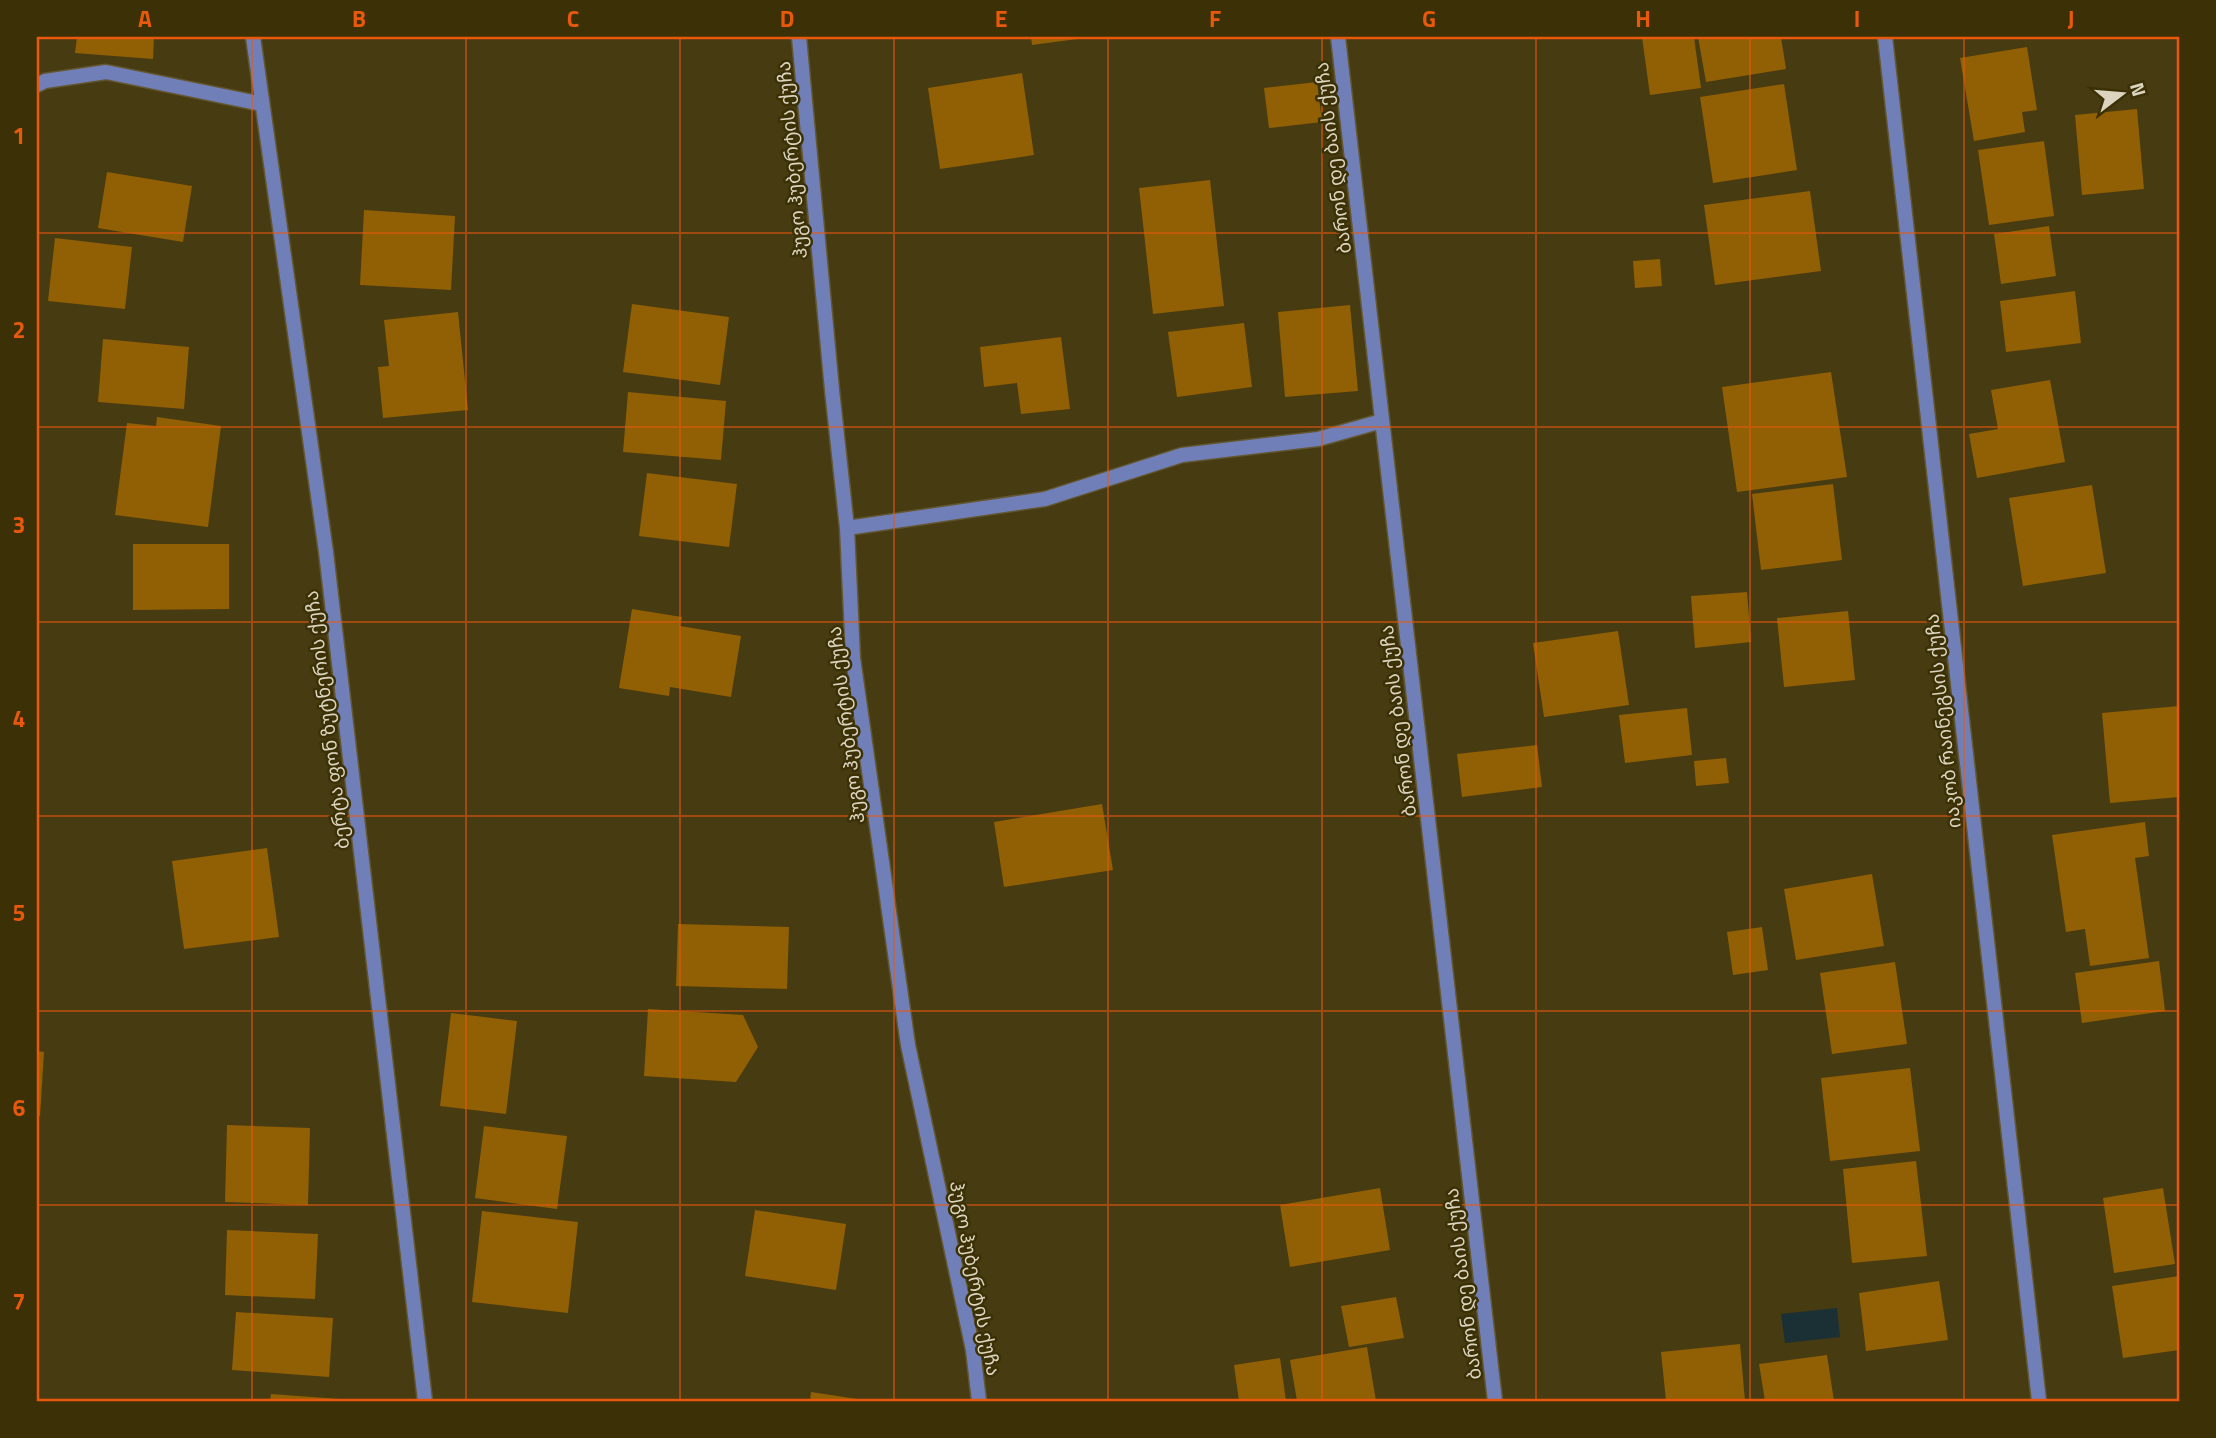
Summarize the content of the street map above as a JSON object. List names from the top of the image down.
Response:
{
  "streets": {
    "street": [
      "ბარონ დე ბაის ქუჩა",
      "ჰუგო ჰუბერტის ქუჩა",
      "ბერტა ფონ ზუტნერის ქუჩა",
      "იაკობ რაინეგსის ქუჩა"
    ]
  },
  "north": "right",
  "grid": {
    "columns": [
      "A",
      "B",
      "C",
      "D",
      "E",
      "F",
      "G",
      "H",
      "I",
      "J"
    ],
    "rows": [
      "1",
      "2",
      "3",
      "4",
      "5",
      "6",
      "7"
    ]
  }
}
